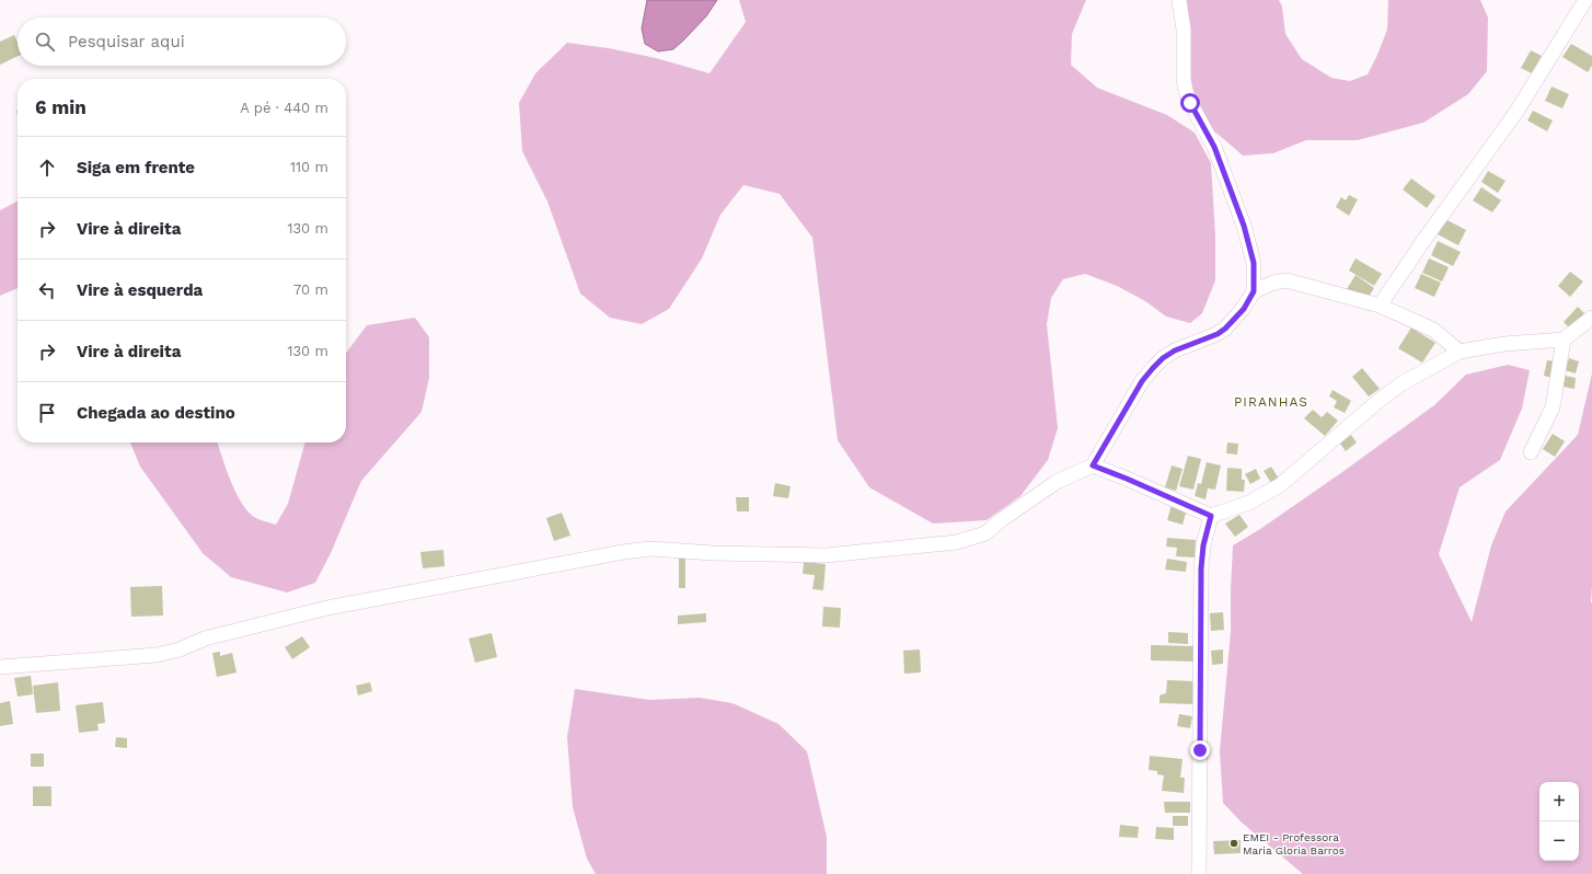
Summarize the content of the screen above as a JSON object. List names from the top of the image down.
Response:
{
  "districts": ["PIRANHAS"],
  "places": ["EMEI - Professora Maria Gloria Barros"],
  "page": {
    "search": "Pesquisar aqui",
    "heading": ["6 min", "A pé · 440 m"],
    "list": [
      ["Siga em frente", "110 m"],
      ["Vire à direita", "130 m"],
      ["Vire à esquerda", "70 m"],
      ["Vire à direita", "130 m"],
      "Chegada ao destino"
    ],
    "map_buttons": ["+", "−"]
  }
}
